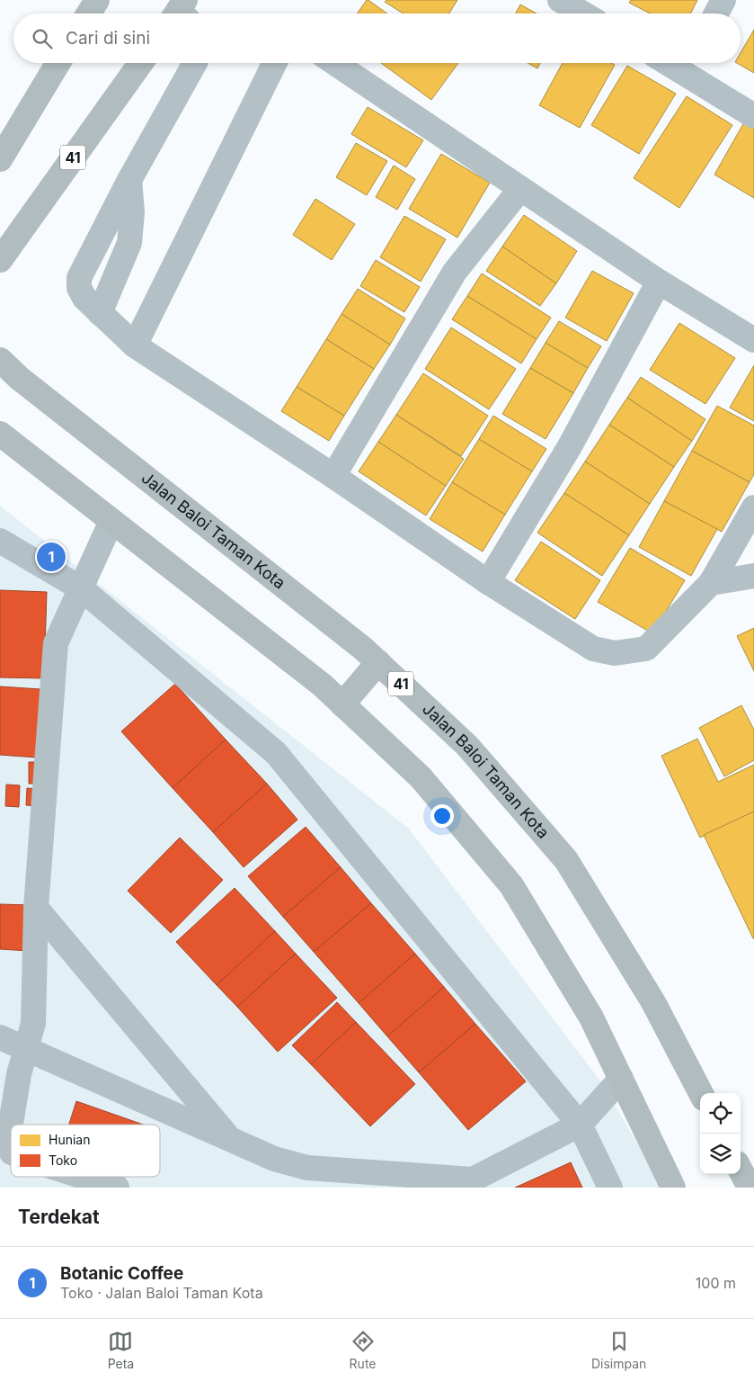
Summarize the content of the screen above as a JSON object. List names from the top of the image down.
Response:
{
  "streets": {
    "highway": ["41", "Jalan Baloi Taman Kota"]
  },
  "legend": ["Hunian", "Toko"],
  "page": {
    "search": "Cari di sini",
    "pins": "1",
    "heading": "Terdekat",
    "list": [
      {
        "mark": "1",
        "name": "Botanic Coffee",
        "note": "Toko · Jalan Baloi Taman Kota",
        "value": "100 m"
      }
    ],
    "nav": ["Peta", "Rute", "Disimpan"]
  }
}
